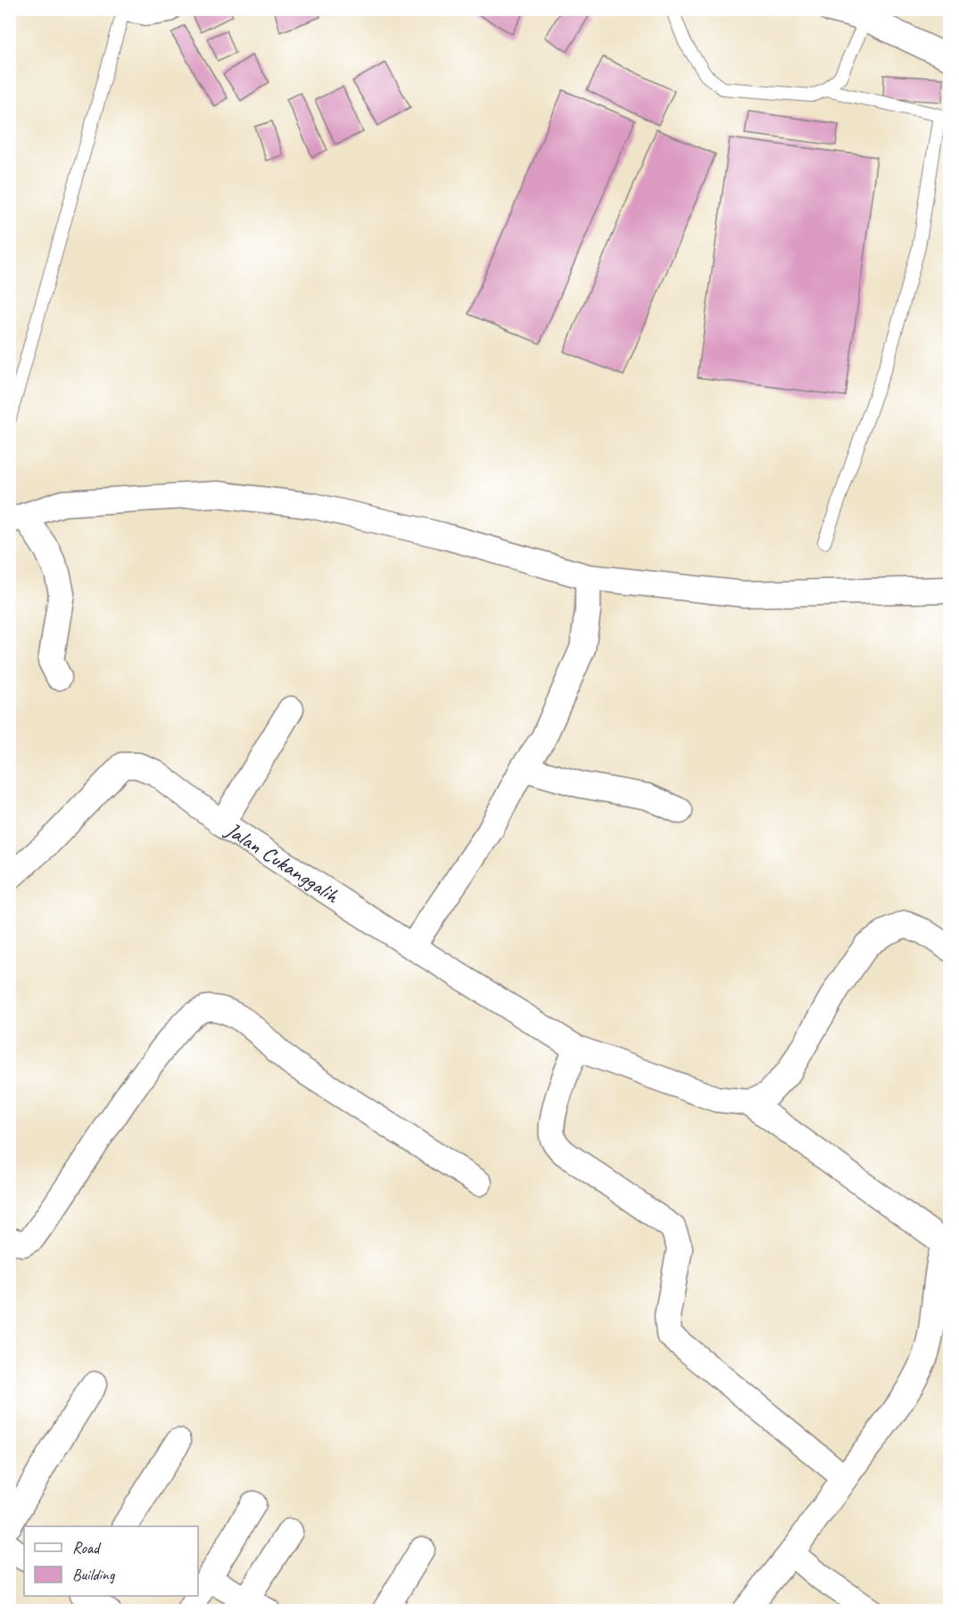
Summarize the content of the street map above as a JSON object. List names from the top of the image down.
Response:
{
  "streets": {
    "street": ["Jalan Cukanggalih"]
  },
  "legend": ["Road", "Building"]
}
